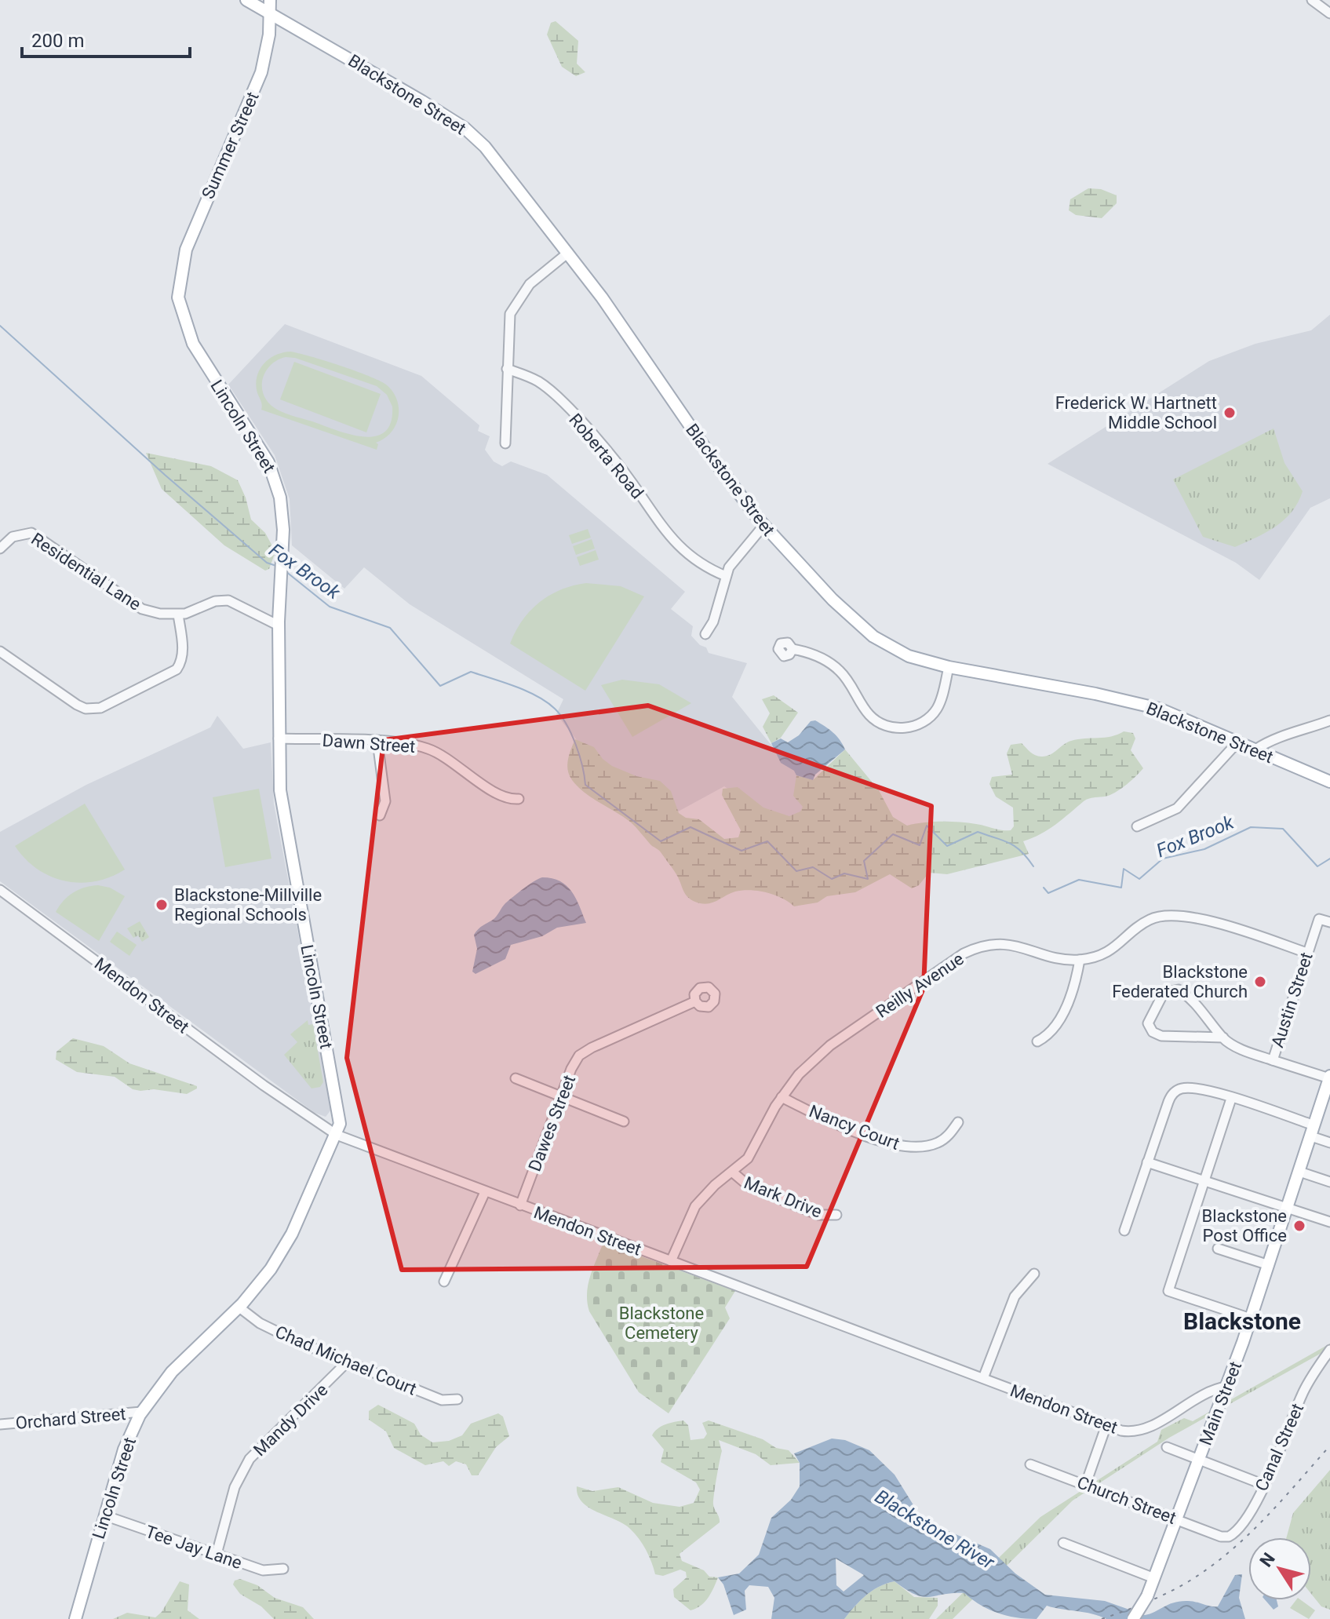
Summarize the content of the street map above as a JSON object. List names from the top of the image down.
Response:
{
  "streets": {
    "main road": [
      "Blackstone Street",
      "Summer Street",
      "Lincoln Street",
      "Main Street"
    ],
    "street": [
      "Roberta Road",
      "Residential Lane",
      "Dawn Street",
      "Reilly Avenue",
      "Mendon Street",
      "Austin Street",
      "Dawes Street",
      "Nancy Court",
      "Mark Drive",
      "Chad Michael Court",
      "Orchard Street",
      "Mandy Drive",
      "Canal Street",
      "Church Street",
      "Tee Jay Lane"
    ]
  },
  "crossings": [
    ["Blackstone Street", "Summer Street"],
    ["Summer Street", "Lincoln Street"],
    ["Lincoln Street", "Residential Lane"],
    ["Lincoln Street", "Dawn Street"],
    ["Lincoln Street", "Mendon Street"],
    ["Lincoln Street", "Chad Michael Court"],
    ["Lincoln Street", "Orchard Street"],
    ["Lincoln Street", "Tee Jay Lane"],
    ["Reilly Avenue", "Mendon Street"],
    ["Reilly Avenue", "Austin Street"],
    ["Reilly Avenue", "Nancy Court"],
    ["Reilly Avenue", "Mark Drive"],
    ["Mendon Street", "Dawes Street"],
    ["Mendon Street", "Main Street"],
    ["Austin Street", "Main Street"],
    ["Chad Michael Court", "Mandy Drive"],
    ["Main Street", "Church Street"],
    ["Mandy Drive", "Tee Jay Lane"],
    ["Canal Street", "Church Street"]
  ],
  "districts": ["Blackstone"],
  "water": ["Fox Brook", "Blackstone River"],
  "parks": ["Blackstone Cemetery"],
  "places": [
    "Frederick W. Hartnett Middle School",
    "Blackstone-Millville Regional Schools",
    "Blackstone Federated Church",
    "Blackstone Post Office"
  ],
  "scale_bar": "200 m",
  "north": "top left"
}
